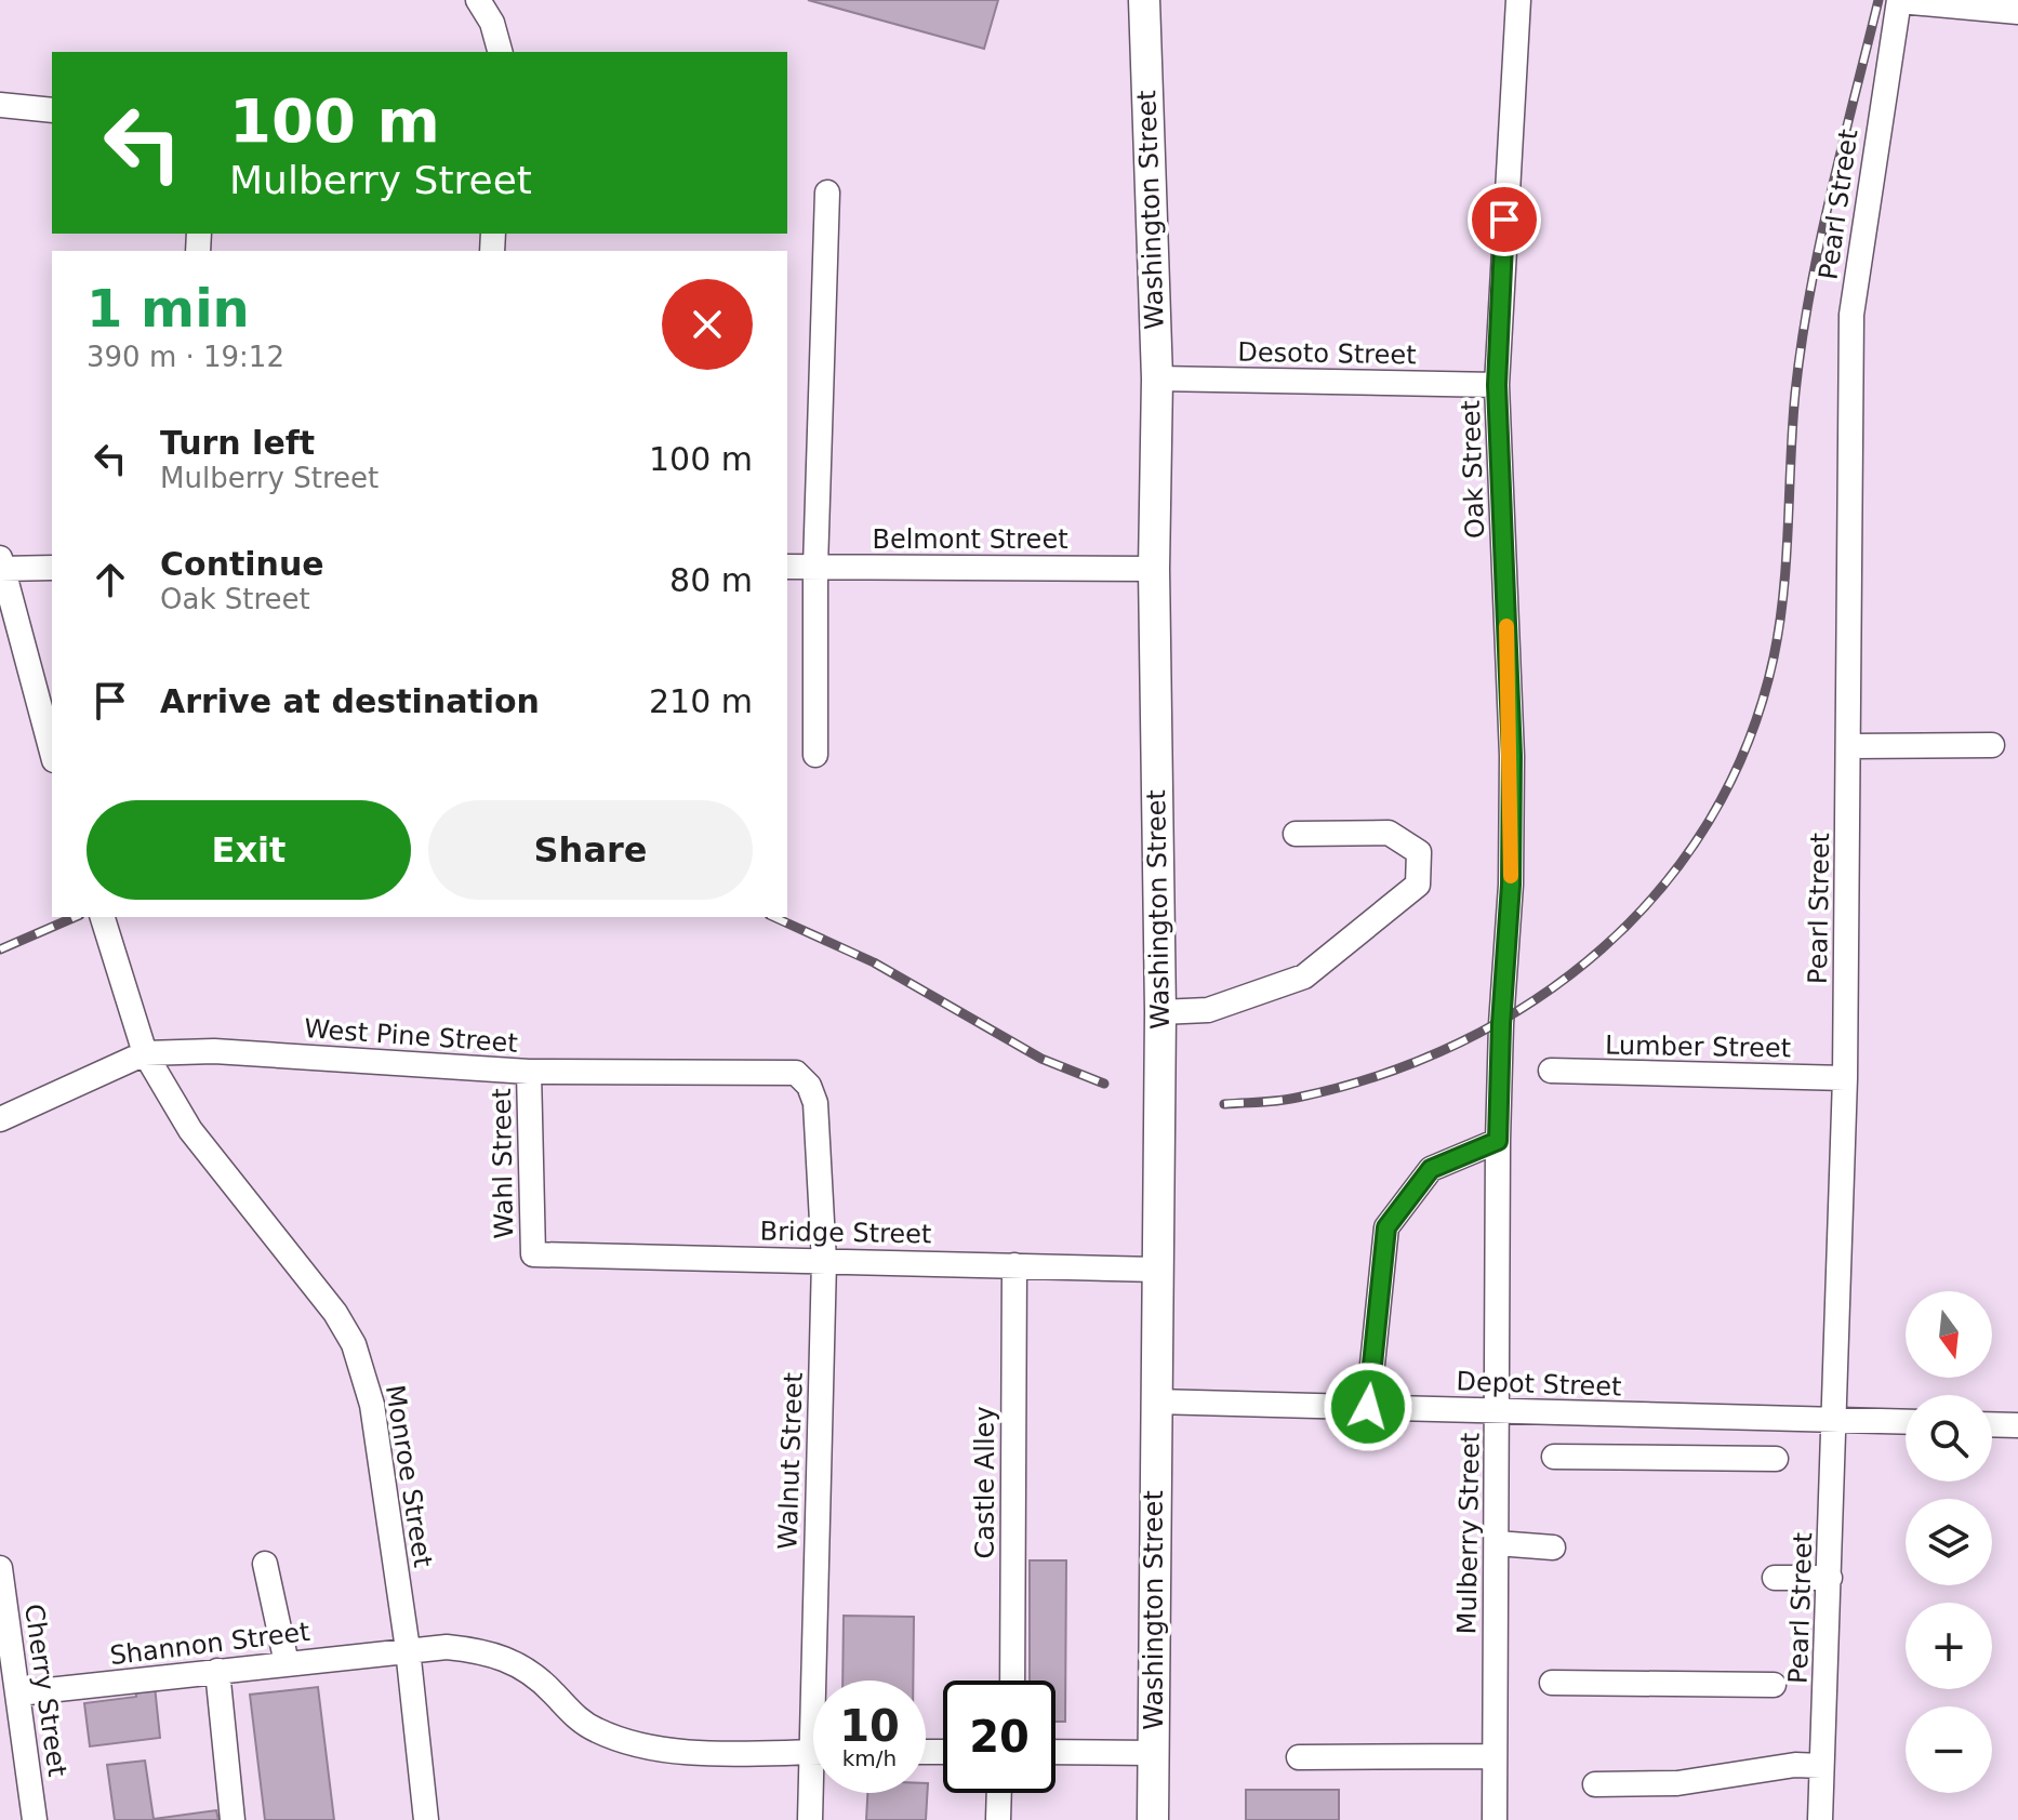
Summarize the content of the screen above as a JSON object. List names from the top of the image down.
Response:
{
  "streets": {
    "main road": ["Washington Street"],
    "street": [
      "Pearl Street",
      "Desoto Street",
      "Oak Street",
      "Belmont Street",
      "West Pine Street",
      "Lumber Street",
      "Wahl Street",
      "Bridge Street",
      "Depot Street",
      "Walnut Street",
      "Monroe Street",
      "Castle Alley",
      "Mulberry Street",
      "Shannon Street",
      "Cherry Street"
    ]
  },
  "crossings": [
    ["Pearl Street", "Lumber Street"],
    ["Pearl Street", "Depot Street"],
    ["Washington Street", "Desoto Street"],
    ["Washington Street", "Belmont Street"],
    ["Washington Street", "Bridge Street"],
    ["Washington Street", "Depot Street"],
    ["Desoto Street", "Oak Street"],
    ["Oak Street", "Mulberry Street"],
    ["West Pine Street", "Wahl Street"],
    ["West Pine Street", "Walnut Street"],
    ["West Pine Street", "Monroe Street"],
    ["Wahl Street", "Bridge Street"],
    ["Bridge Street", "Walnut Street"],
    ["Bridge Street", "Castle Alley"],
    ["Depot Street", "Mulberry Street"],
    ["Monroe Street", "Shannon Street"],
    ["Shannon Street", "Cherry Street"]
  ],
  "north": "bottom",
  "page": {
    "turn": ["100 m", "Mulberry Street"],
    "heading": ["1 min", "390 m · 19:12"],
    "list": [
      {
        "name": "Turn left",
        "note": "Mulberry Street",
        "value": "100 m"
      },
      {
        "name": "Continue",
        "note": "Oak Street",
        "value": "80 m"
      },
      {
        "name": "Arrive at destination",
        "value": "210 m"
      }
    ],
    "buttons": ["Exit", "Share"],
    "map_buttons": ["+", "−"],
    "speed": "10 km/h",
    "limit": "20"
  }
}
